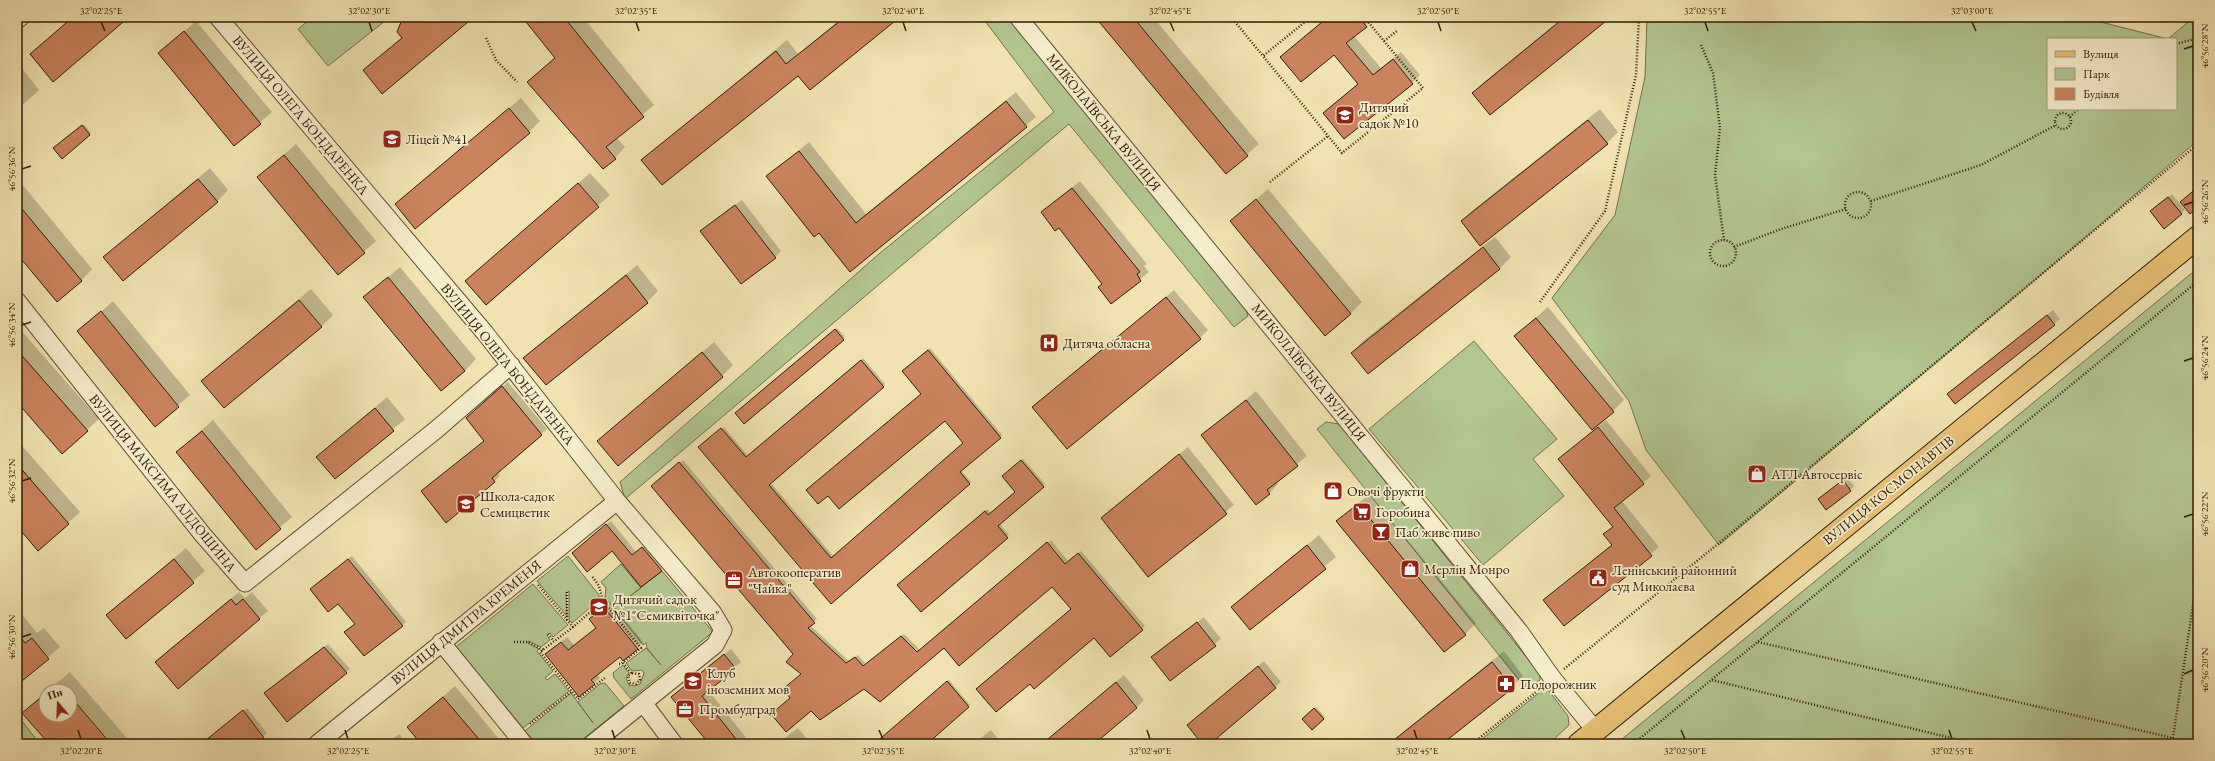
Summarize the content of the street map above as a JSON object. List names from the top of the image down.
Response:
{
  "streets": {
    "main road": ["ВУЛИЦЯ КОСМОНАВТІВ"],
    "street": [
      "ВУЛИЦЯ ОЛЕГА БОНДАРЕНКА",
      "МИКОЛАЇВСЬКА ВУЛИЦЯ",
      "ВУЛИЦЯ МАКСИМА АЛДОШИНА",
      "ВУЛИЦЯ ДМИТРА КРЕМЕНЯ"
    ]
  },
  "crossings": [
    ["ВУЛИЦЯ ОЛЕГА БОНДАРЕНКА", "ВУЛИЦЯ МАКСИМА АЛДОШИНА"],
    ["ВУЛИЦЯ ОЛЕГА БОНДАРЕНКА", "ВУЛИЦЯ ДМИТРА КРЕМЕНЯ"],
    ["МИКОЛАЇВСЬКА ВУЛИЦЯ", "ВУЛИЦЯ КОСМОНАВТІВ"]
  ],
  "places": {
    "school or university": [
      "Дитячий садок №10",
      "Ліцей №41",
      "Школа-садок Семицветик",
      "Дитячий садок №1\"Семиквіточка\"",
      "Клуб іноземних мов"
    ],
    "hospital": ["Дитяча обласна"],
    "shop": ["АТЛ Автосервіс", "Овочі фрукти", "Мерлін Монро"],
    "supermarket": ["Горобина"],
    "bar": ["Паб живе пиво"],
    "public building": ["Ленінський районний суд Миколаєва"],
    "office": ["Автокооператив \"Чайка\"", "Промбудград"],
    "pharmacy": ["Подорожник"]
  },
  "legend": ["Вулиця", "Парк", "Будівля"],
  "north": "top",
  "coordinates": [
    "32°02'25\"E",
    "32°02'30\"E",
    "32°02'35\"E",
    "32°02'40\"E",
    "32°02'45\"E",
    "32°02'50\"E",
    "32°02'55\"E",
    "32°03'00\"E",
    "46°56'28\"N",
    "46°56'36\"N",
    "46°56'26\"N",
    "46°56'34\"N",
    "46°56'24\"N",
    "46°56'32\"N",
    "46°56'22\"N",
    "46°56'30\"N",
    "46°56'20\"N",
    "32°02'20\"E"
  ]
}
